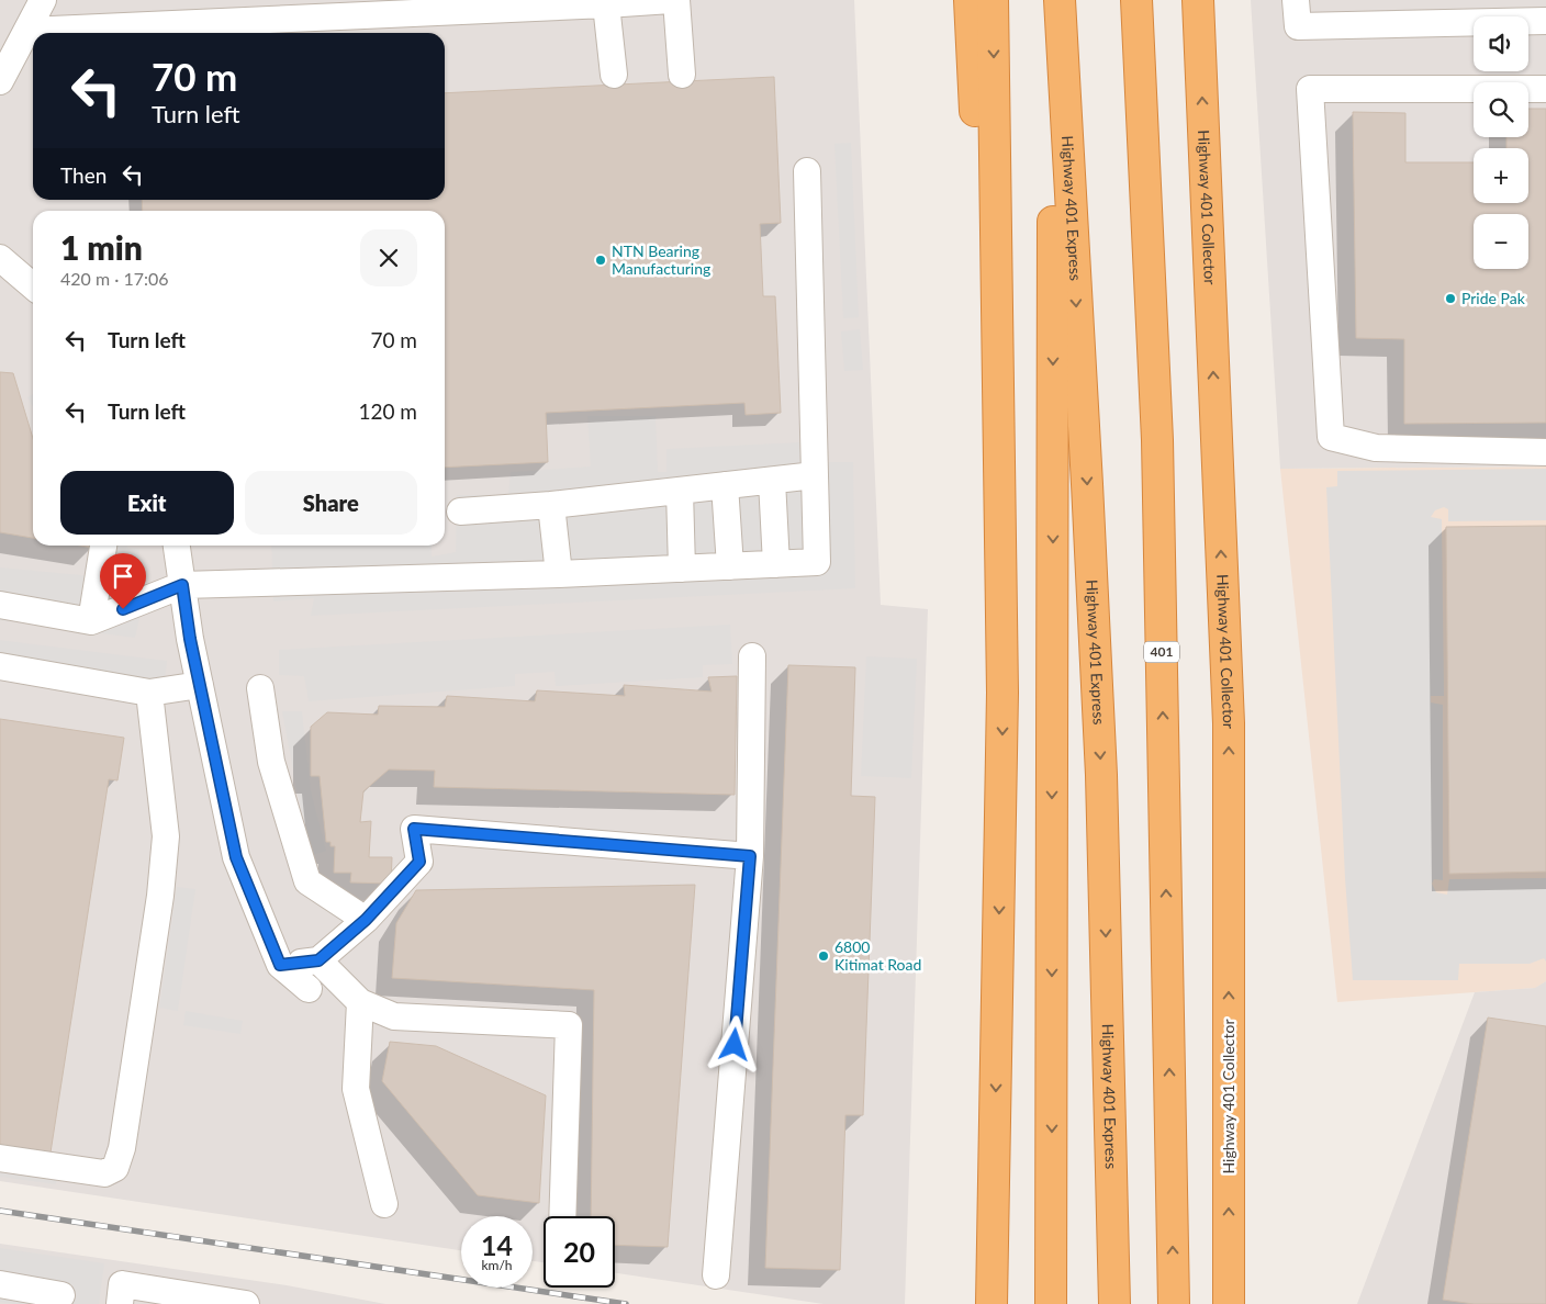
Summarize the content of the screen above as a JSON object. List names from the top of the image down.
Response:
{
  "streets": {
    "highway": ["Highway 401 Express", "Highway 401 Collector", "401"]
  },
  "places": ["NTN Bearing Manufacturing", "Pride Pak", "6800 Kitimat Road"],
  "page": {
    "map_buttons": ["+", "−"],
    "turn": ["70 m", "Turn left"],
    "then": "Then",
    "heading": ["1 min", "420 m · 17:06"],
    "list": [
      {
        "name": "Turn left",
        "value": "70 m"
      },
      {
        "name": "Turn left",
        "value": "120 m"
      }
    ],
    "buttons": ["Exit", "Share"],
    "speed": "14 km/h",
    "limit": "20"
  }
}
